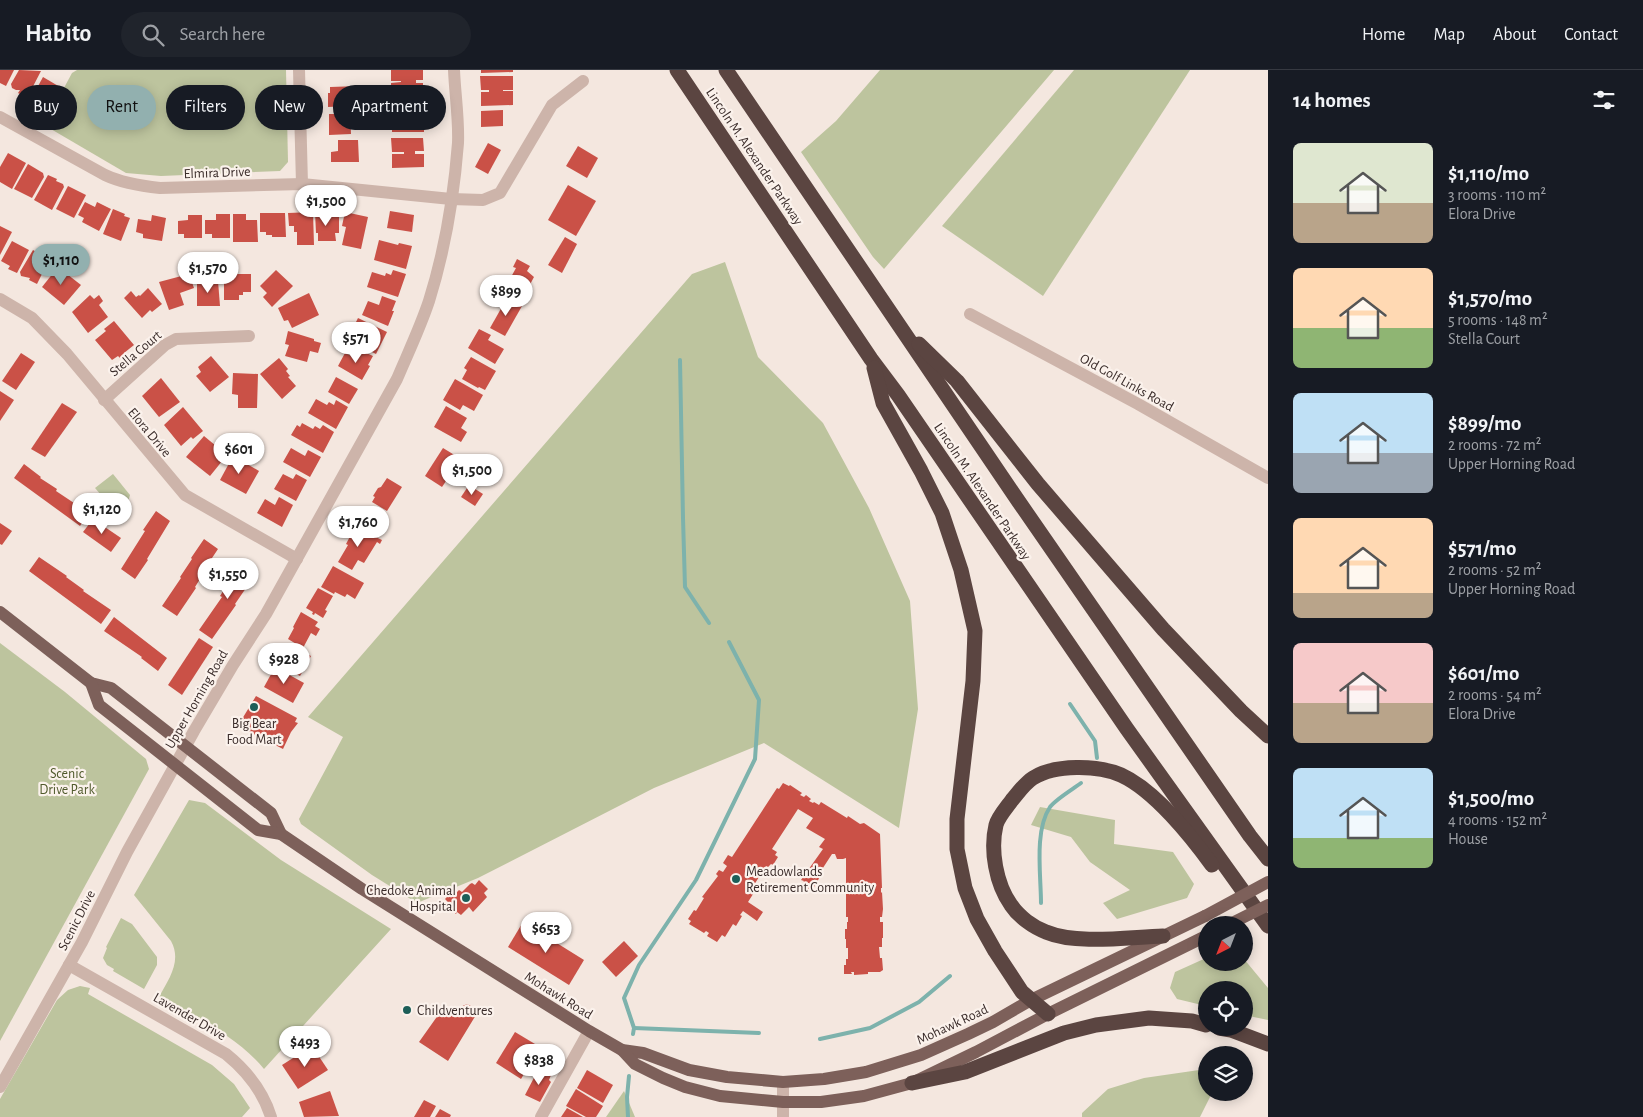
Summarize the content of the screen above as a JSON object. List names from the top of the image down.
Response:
{
  "streets": {
    "highway": ["Lincoln M. Alexander Parkway"],
    "main road": ["Mohawk Road"],
    "street": [
      "Elmira Drive",
      "Stella Court",
      "Old Golf Links Road",
      "Elora Drive",
      "Upper Horning Road",
      "Scenic Drive",
      "Lavender Drive"
    ]
  },
  "crossings": [
    ["Elmira Drive", "Upper Horning Road"],
    ["Stella Court", "Elora Drive"],
    ["Elora Drive", "Upper Horning Road"],
    ["Upper Horning Road", "Scenic Drive"],
    ["Upper Horning Road", "Mohawk Road"],
    ["Scenic Drive", "Mohawk Road"],
    ["Scenic Drive", "Lavender Drive"]
  ],
  "parks": ["Scenic Drive Park"],
  "places": [
    "Big Bear Food Mart",
    "Meadowlands Retirement Community",
    "Chedoke Animal Hospital",
    "Childventures"
  ],
  "north": "bottom left",
  "page": {
    "header": "Habito",
    "search": "Search here",
    "nav": [
      "Home",
      "Map",
      "About",
      "Contact"
    ],
    "heading": "14 homes",
    "chip": [
      "Buy",
      "Rent",
      "Filters",
      "New",
      "Apartment"
    ],
    "list": [
      {
        "name": "$1,110/mo",
        "note": "3 rooms · 110 m² · Elora Drive"
      },
      {
        "name": "$1,570/mo",
        "note": "5 rooms · 148 m² · Stella Court"
      },
      {
        "name": "$899/mo",
        "note": "2 rooms · 72 m² · Upper Horning Road"
      },
      {
        "name": "$571/mo",
        "note": "2 rooms · 52 m² · Upper Horning Road"
      },
      {
        "name": "$601/mo",
        "note": "2 rooms · 54 m² · Elora Drive"
      },
      {
        "name": "$1,500/mo",
        "note": "4 rooms · 152 m² · House"
      }
    ],
    "price": [
      "$1,500",
      "$1,110",
      "$1,570",
      "$899",
      "$571",
      "$601",
      "$1,500",
      "$1,120",
      "$1,760",
      "$1,550",
      "$928",
      "$653",
      "$493",
      "$838"
    ]
  }
}
